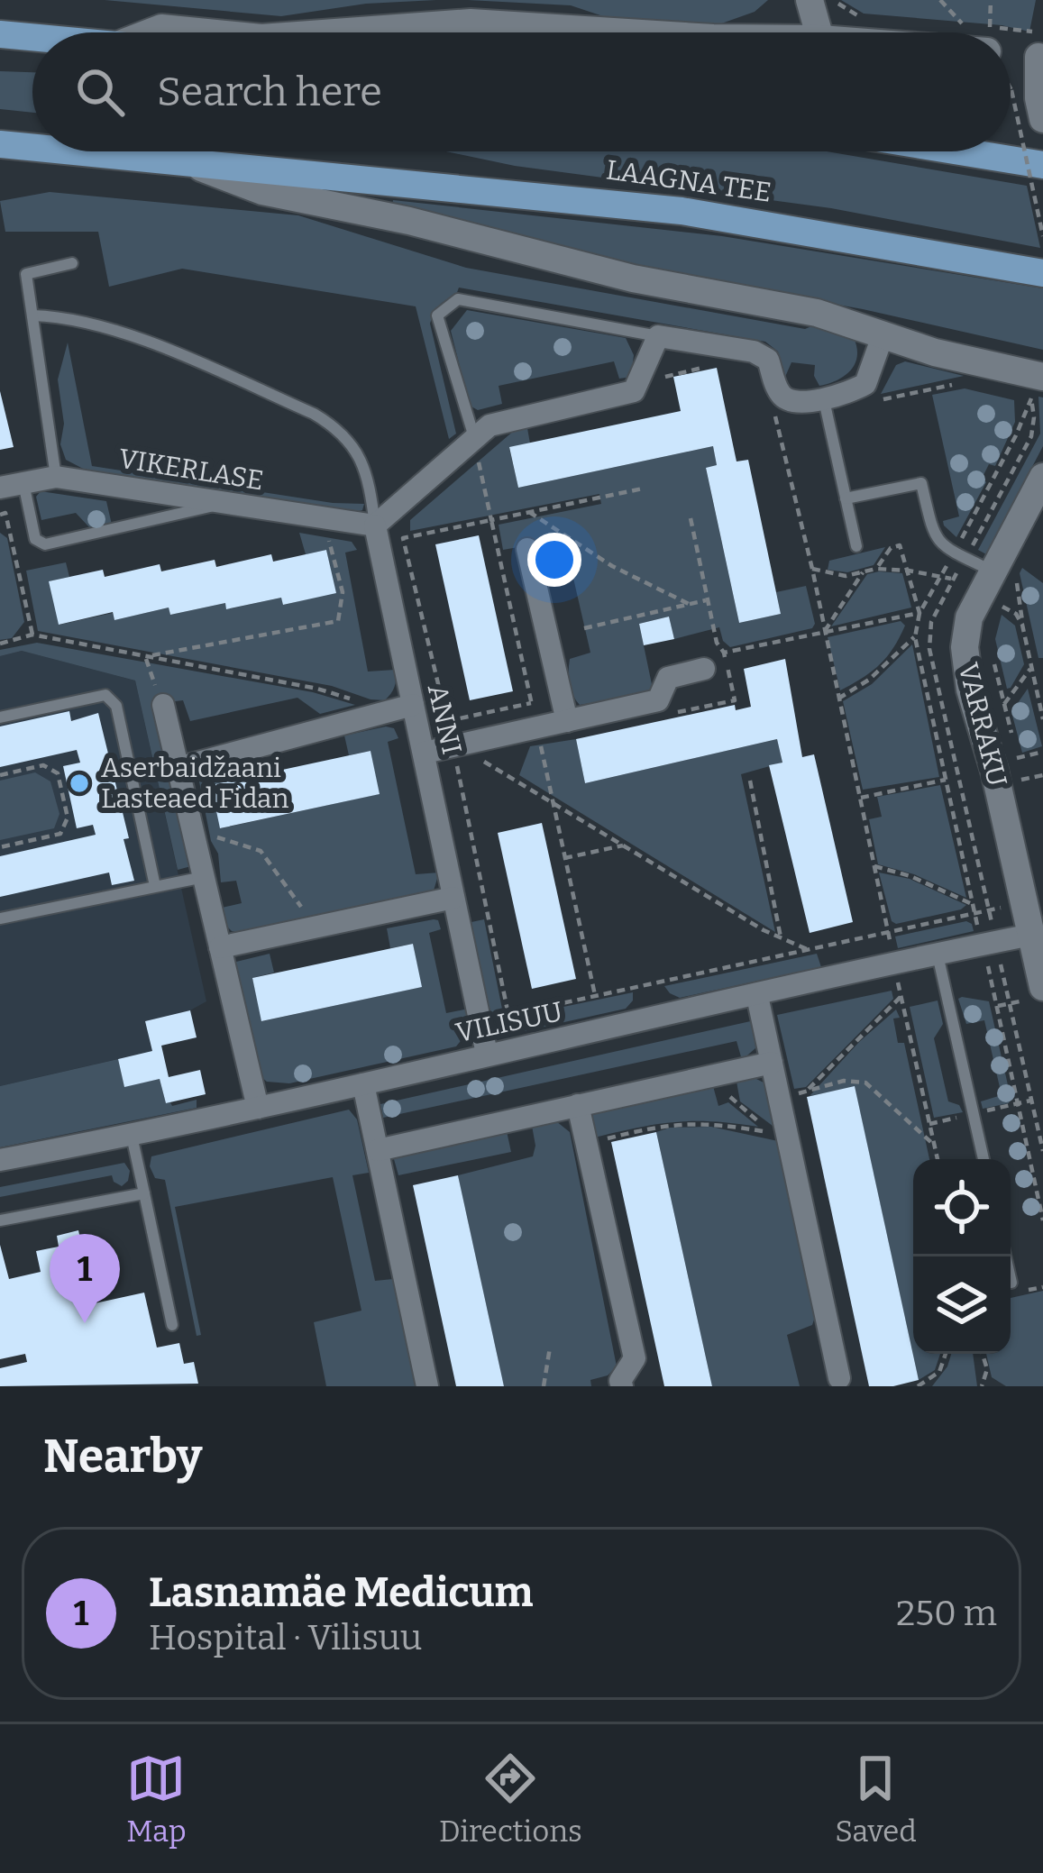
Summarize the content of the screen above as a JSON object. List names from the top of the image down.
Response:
{
  "streets": {
    "main road": ["LAAGNA TEE"],
    "street": [
      "VIKERLASE",
      "ANNI",
      "VARRAKU",
      "VILISUU"
    ]
  },
  "crossings": [
    ["VIKERLASE", "ANNI"],
    ["ANNI", "VILISUU"],
    ["VARRAKU", "VILISUU"]
  ],
  "places": ["Aserbaidžaani Lasteaed Fidan"],
  "page": {
    "search": "Search here",
    "pins": "1",
    "heading": "Nearby",
    "list": [
      {
        "mark": "1",
        "name": "Lasnamäe Medicum",
        "note": "Hospital · Vilisuu",
        "value": "250 m"
      }
    ],
    "nav": ["Map", "Directions", "Saved"]
  }
}
